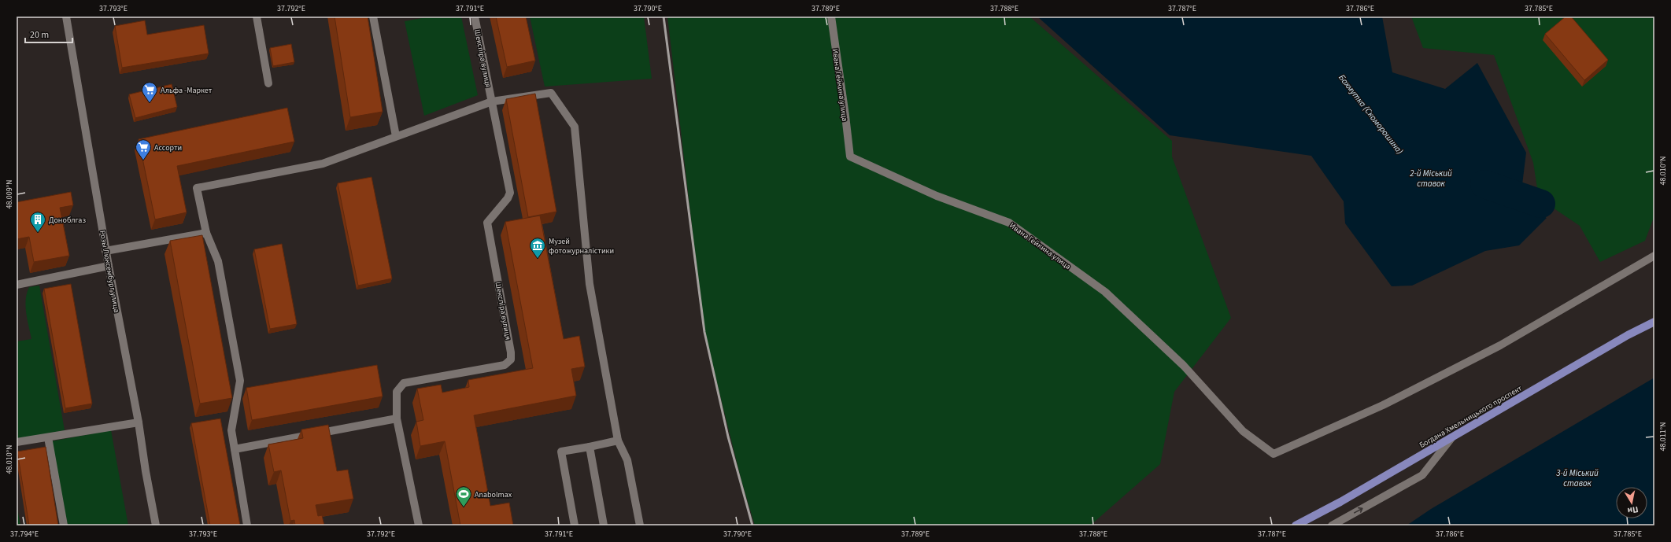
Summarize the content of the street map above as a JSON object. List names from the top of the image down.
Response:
{
  "streets": {
    "main road": ["Богдана Хмельницького проспект"],
    "street": ["Шекспіра вулиця", "Ивана Гейкина улица", "Розы Люксембург улица"]
  },
  "water": ["Бахмутка (Скоморошина)", "2-й Міський ставок", "3-й Міський ставок"],
  "places": {
    "supermarket": ["Альфа -Маркет", "Ассорти"],
    "building": ["Доноблгаз"],
    "museum": ["Музей фотожурналістики"],
    "sports": ["Anabolmax"]
  },
  "scale_bar": "20 m",
  "north": "bottom",
  "coordinates": [
    "37.793°E",
    "37.792°E",
    "37.791°E",
    "37.790°E",
    "37.789°E",
    "37.788°E",
    "37.787°E",
    "37.786°E",
    "37.785°E",
    "48.010°N",
    "48.009°N",
    "48.011°N",
    "37.794°E"
  ]
}
